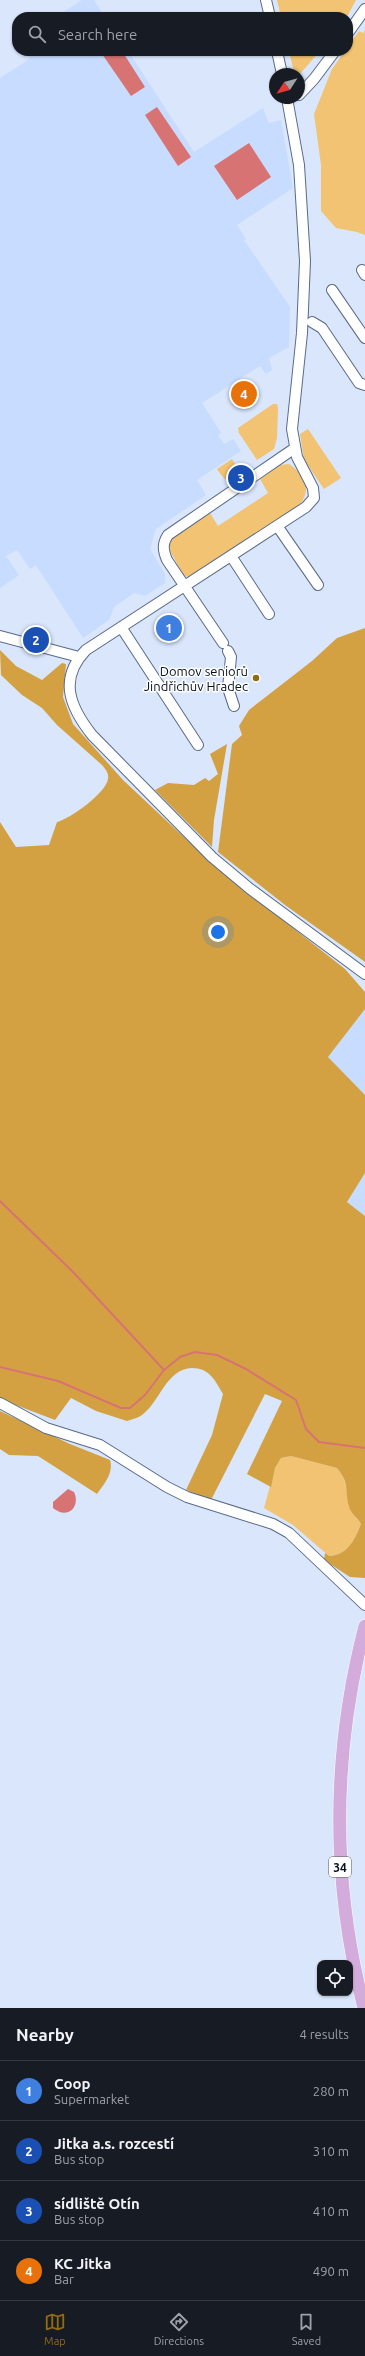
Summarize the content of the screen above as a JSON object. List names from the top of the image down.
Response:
{
  "streets": {
    "main road": ["34"]
  },
  "places": ["Domov seniorů Jindřichův Hradec"],
  "north": "bottom left",
  "page": {
    "search": "Search here",
    "pins": [
      "4",
      "3",
      "1",
      "2"
    ],
    "heading": ["Nearby", "4 results"],
    "list": [
      {
        "mark": "1",
        "name": "Coop",
        "note": "Supermarket",
        "value": "280 m"
      },
      {
        "mark": "2",
        "name": "Jitka a.s. rozcestí",
        "note": "Bus stop",
        "value": "310 m"
      },
      {
        "mark": "3",
        "name": "sídliště Otín",
        "note": "Bus stop",
        "value": "410 m"
      },
      {
        "mark": "4",
        "name": "KC Jitka",
        "note": "Bar",
        "value": "490 m"
      }
    ],
    "nav": ["Map", "Directions", "Saved"]
  }
}
